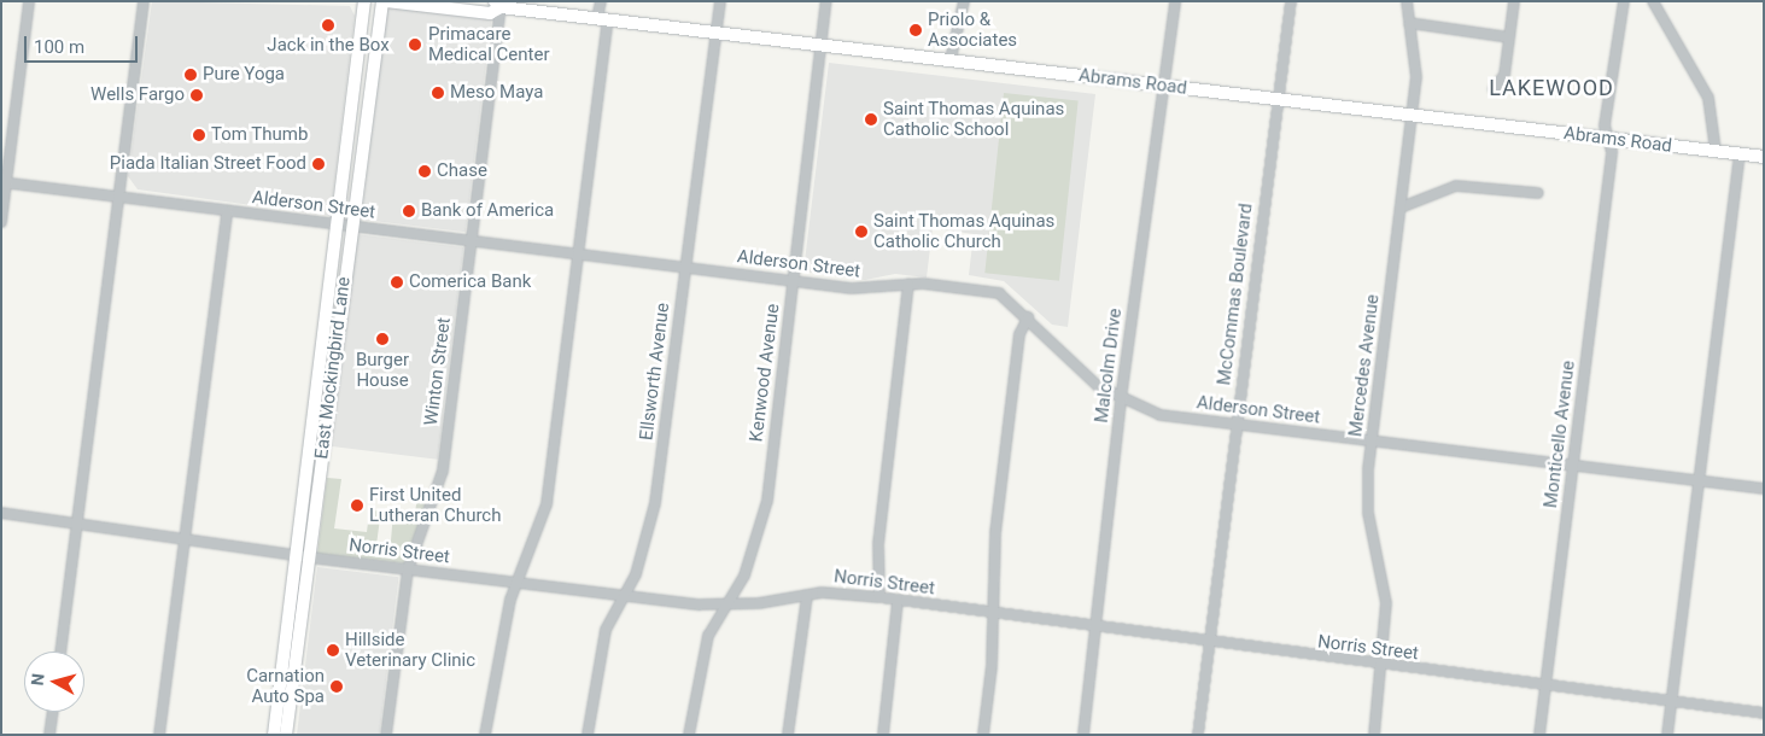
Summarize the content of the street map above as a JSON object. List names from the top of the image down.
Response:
{
  "streets": {
    "main road": ["Abrams Road", "East Mockingbird Lane"],
    "street": [
      "Alderson Street",
      "McCommas Boulevard",
      "Malcolm Drive",
      "Mercedes Avenue",
      "Winton Street",
      "Ellsworth Avenue",
      "Kenwood Avenue",
      "Monticello Avenue",
      "Norris Street"
    ]
  },
  "crossings": [
    ["Abrams Road", "McCommas Boulevard"],
    ["Abrams Road", "Malcolm Drive"],
    ["Abrams Road", "Mercedes Avenue"],
    ["Abrams Road", "East Mockingbird Lane"],
    ["Abrams Road", "Winton Street"],
    ["Abrams Road", "Ellsworth Avenue"],
    ["Abrams Road", "Kenwood Avenue"],
    ["Abrams Road", "Monticello Avenue"],
    ["Alderson Street", "McCommas Boulevard"],
    ["Alderson Street", "Malcolm Drive"],
    ["Alderson Street", "Mercedes Avenue"],
    ["Alderson Street", "East Mockingbird Lane"],
    ["Alderson Street", "Winton Street"],
    ["Alderson Street", "Ellsworth Avenue"],
    ["Alderson Street", "Kenwood Avenue"],
    ["Alderson Street", "Monticello Avenue"],
    ["McCommas Boulevard", "Norris Street"],
    ["Malcolm Drive", "Norris Street"],
    ["Mercedes Avenue", "Norris Street"],
    ["East Mockingbird Lane", "Norris Street"],
    ["Winton Street", "Norris Street"],
    ["Ellsworth Avenue", "Norris Street"],
    ["Kenwood Avenue", "Norris Street"],
    ["Monticello Avenue", "Norris Street"]
  ],
  "districts": ["LAKEWOOD"],
  "places": [
    "Jack in the Box",
    "Priolo & Associates",
    "Primacare Medical Center",
    "Pure Yoga",
    "Meso Maya",
    "Wells Fargo",
    "Saint Thomas Aquinas Catholic School",
    "Tom Thumb",
    "Piada Italian Street Food",
    "Chase",
    "Bank of America",
    "Saint Thomas Aquinas Catholic Church",
    "Comerica Bank",
    "Burger House",
    "First United Lutheran Church",
    "Hillside Veterinary Clinic",
    "Carnation Auto Spa"
  ],
  "scale_bar": "100 m",
  "north": "left"
}
